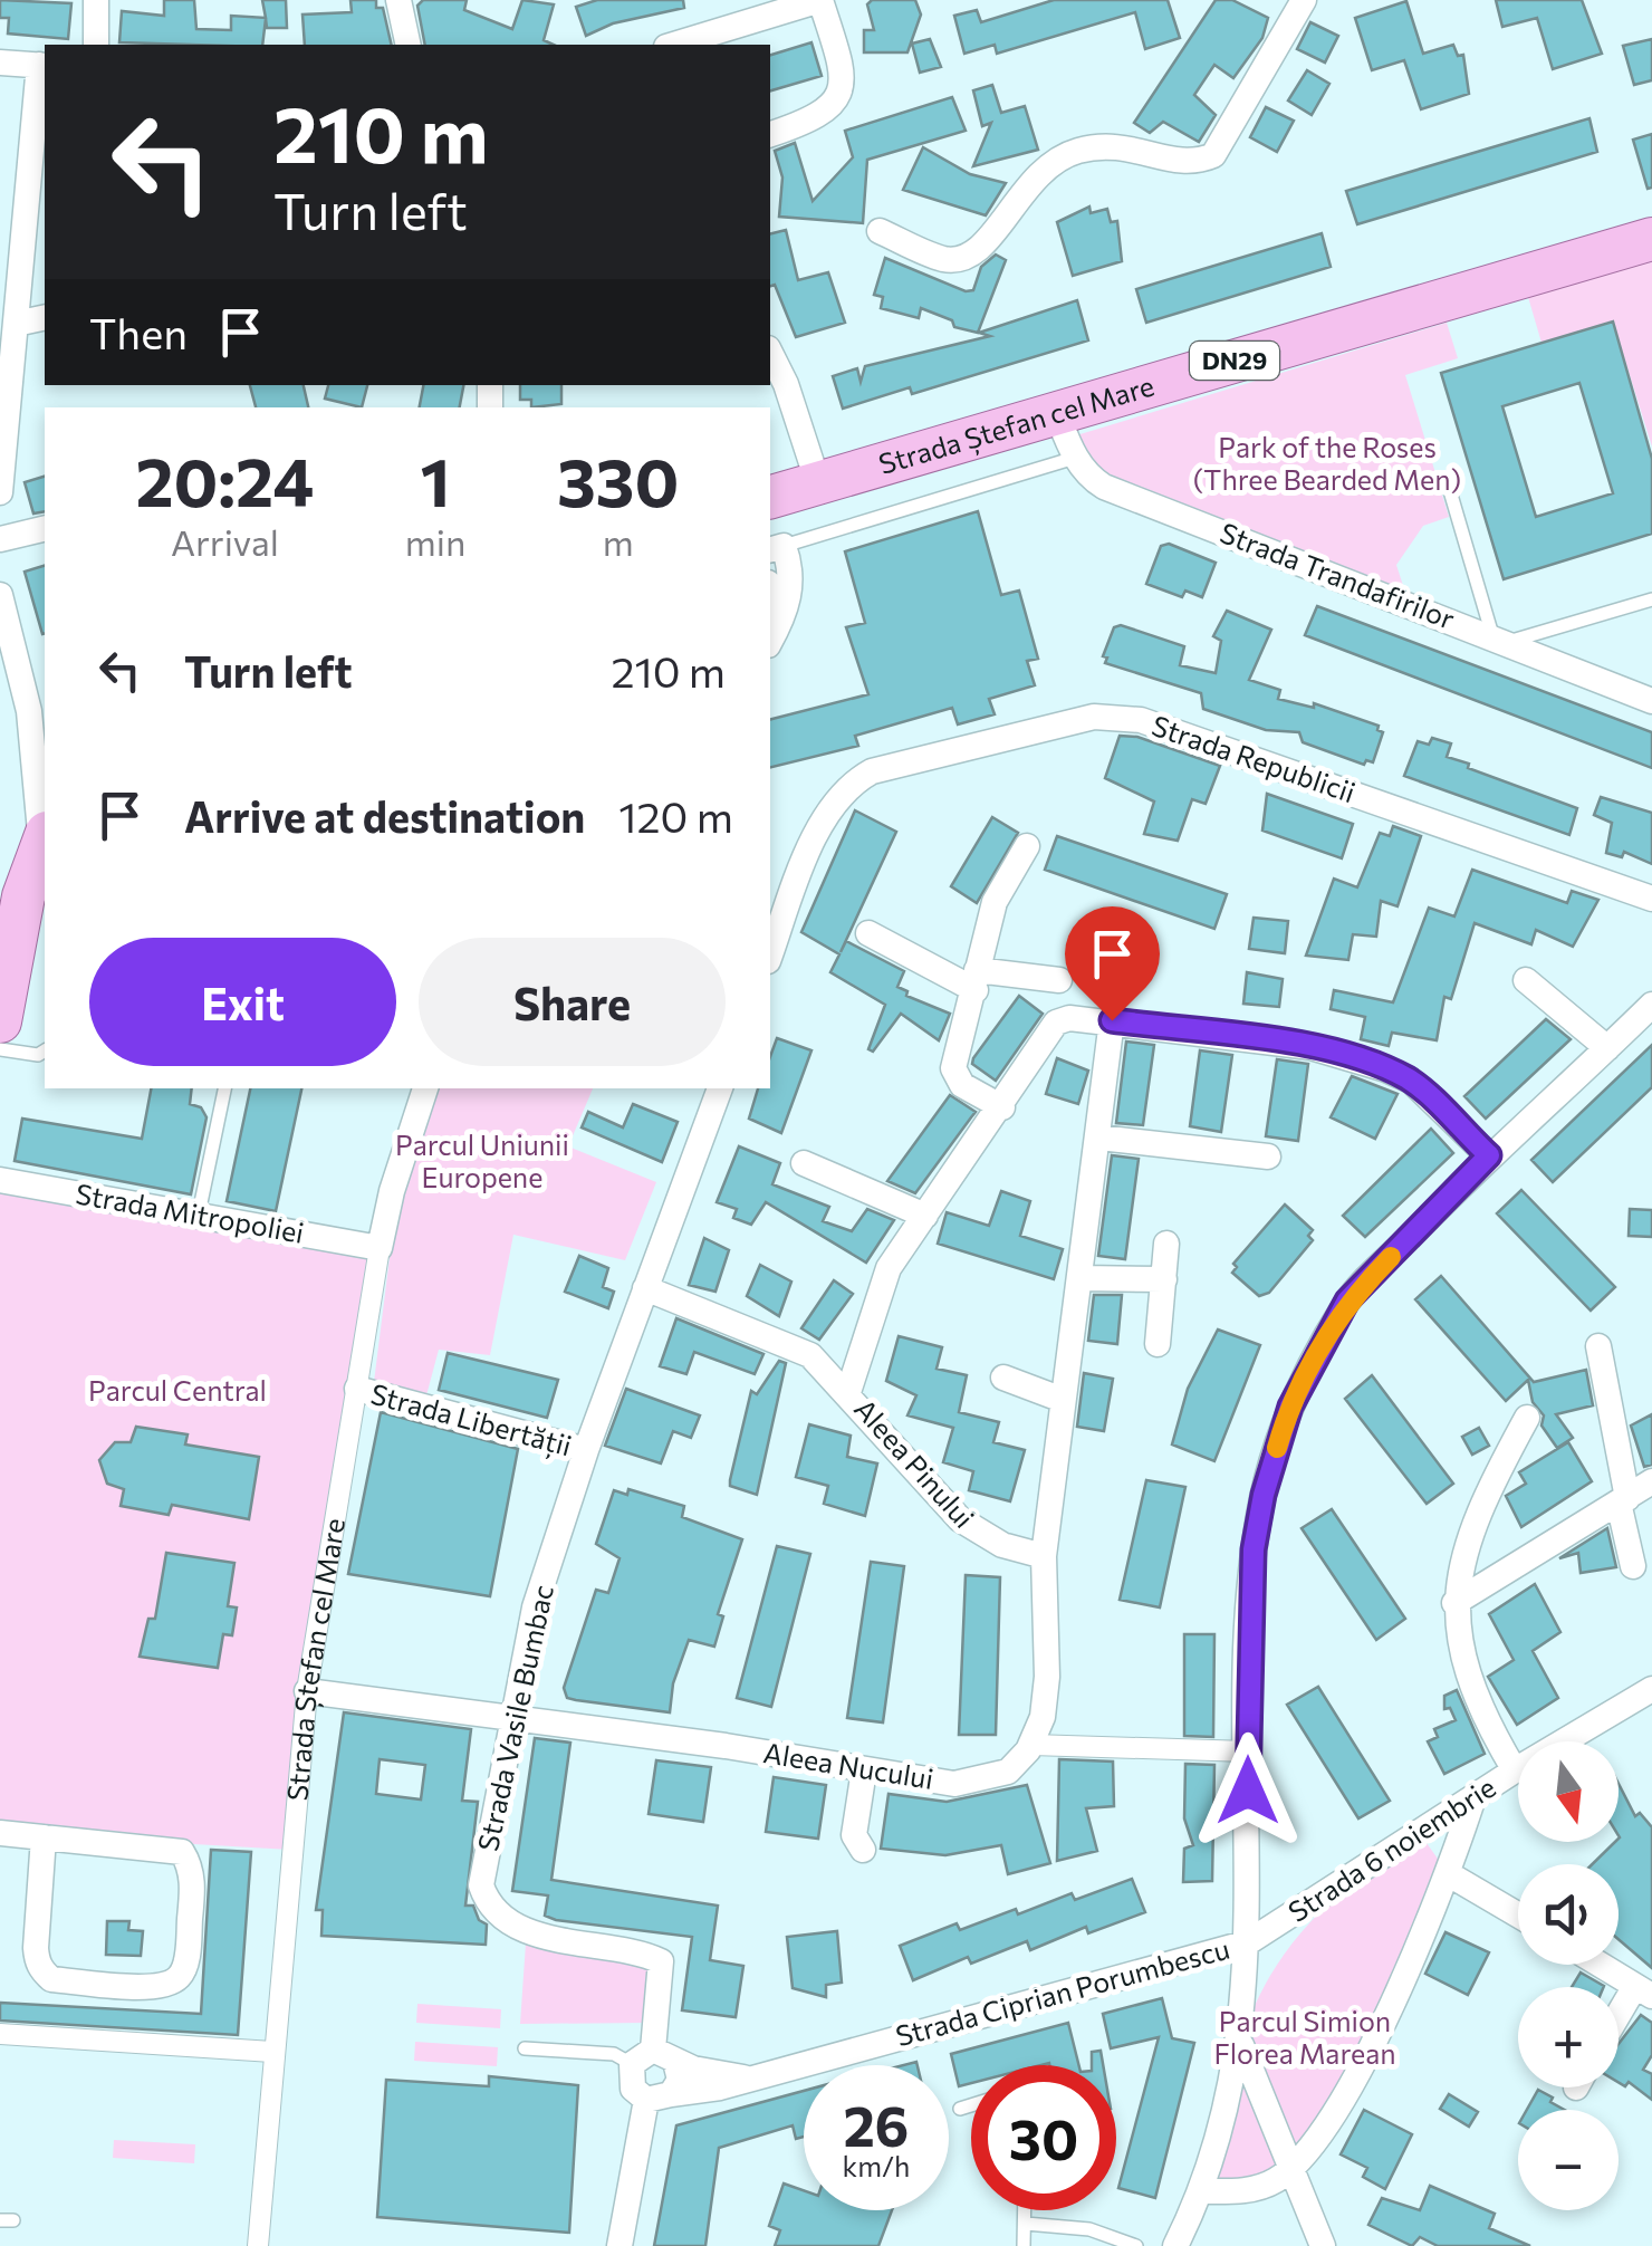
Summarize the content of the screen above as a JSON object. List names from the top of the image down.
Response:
{
  "streets": {
    "main road": ["DN29", "Strada Ștefan cel Mare"],
    "street": [
      "Strada Trandafirilor",
      "Strada Republicii",
      "Strada Mitropoliei",
      "Strada Libertății",
      "Aleea Pinului",
      "Strada Vasile Bumbac",
      "Aleea Nucului",
      "Strada 6 noiembrie",
      "Strada Ciprian Porumbescu"
    ]
  },
  "crossings": [
    ["Strada Ștefan cel Mare", "Strada Trandafirilor"],
    ["Strada Ștefan cel Mare", "Strada Mitropoliei"],
    ["Strada Ștefan cel Mare", "Strada Libertății"],
    ["Strada Ștefan cel Mare", "Aleea Nucului"],
    ["Strada Libertății", "Strada Vasile Bumbac"],
    ["Aleea Pinului", "Strada Vasile Bumbac"],
    ["Strada Vasile Bumbac", "Aleea Nucului"],
    ["Strada Vasile Bumbac", "Strada Ciprian Porumbescu"],
    ["Strada 6 noiembrie", "Strada Ciprian Porumbescu"]
  ],
  "parks": [
    "Park of the Roses (Three Bearded Men)",
    "Parcul Uniunii Europene",
    "Parcul Central",
    "Parcul Simion Florea Marean"
  ],
  "north": "bottom",
  "page": {
    "turn": ["210 m", "Turn left"],
    "then": "Then",
    "eta": [
      "20:24",
      "Arrival",
      "1",
      "min",
      "330",
      "m"
    ],
    "list": [
      {
        "name": "Turn left",
        "value": "210 m"
      },
      {
        "name": "Arrive at destination",
        "value": "120 m"
      }
    ],
    "buttons": ["Exit", "Share"],
    "map_buttons": ["+", "−"],
    "speed": "26 km/h",
    "limit": "30"
  }
}
